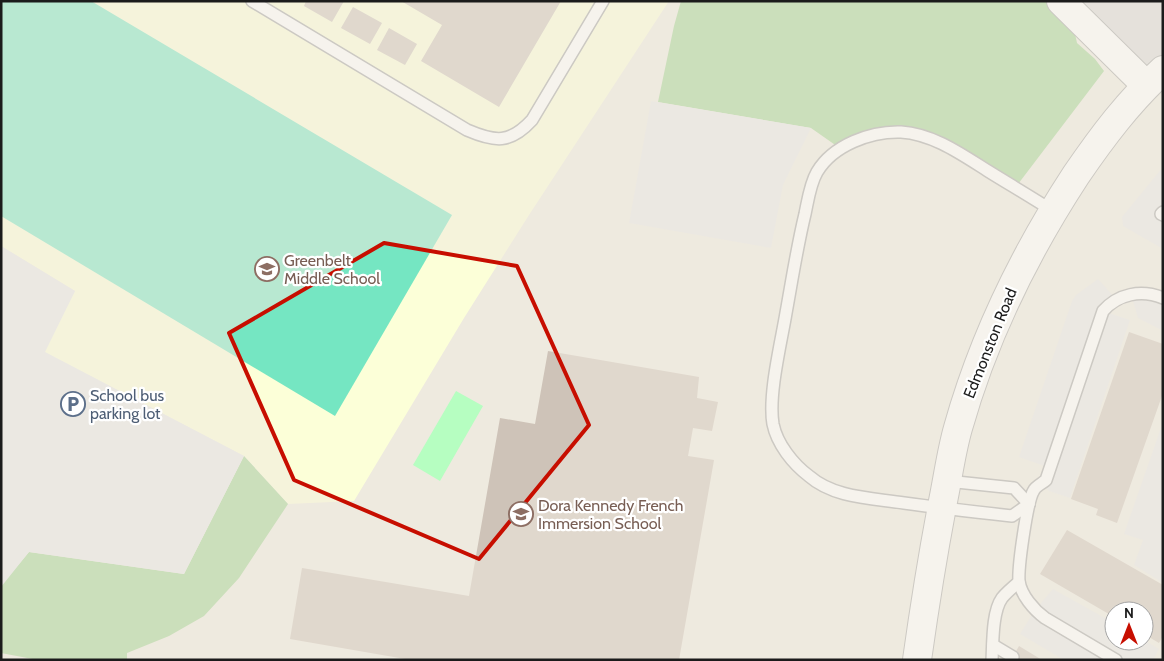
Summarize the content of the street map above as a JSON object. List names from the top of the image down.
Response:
{
  "streets": {
    "street": ["Edmonston Road"]
  },
  "places": {
    "school or university": ["Greenbelt Middle School", "Dora Kennedy French Immersion School"],
    "parking": ["School bus parking lot"]
  },
  "north": "top"
}
